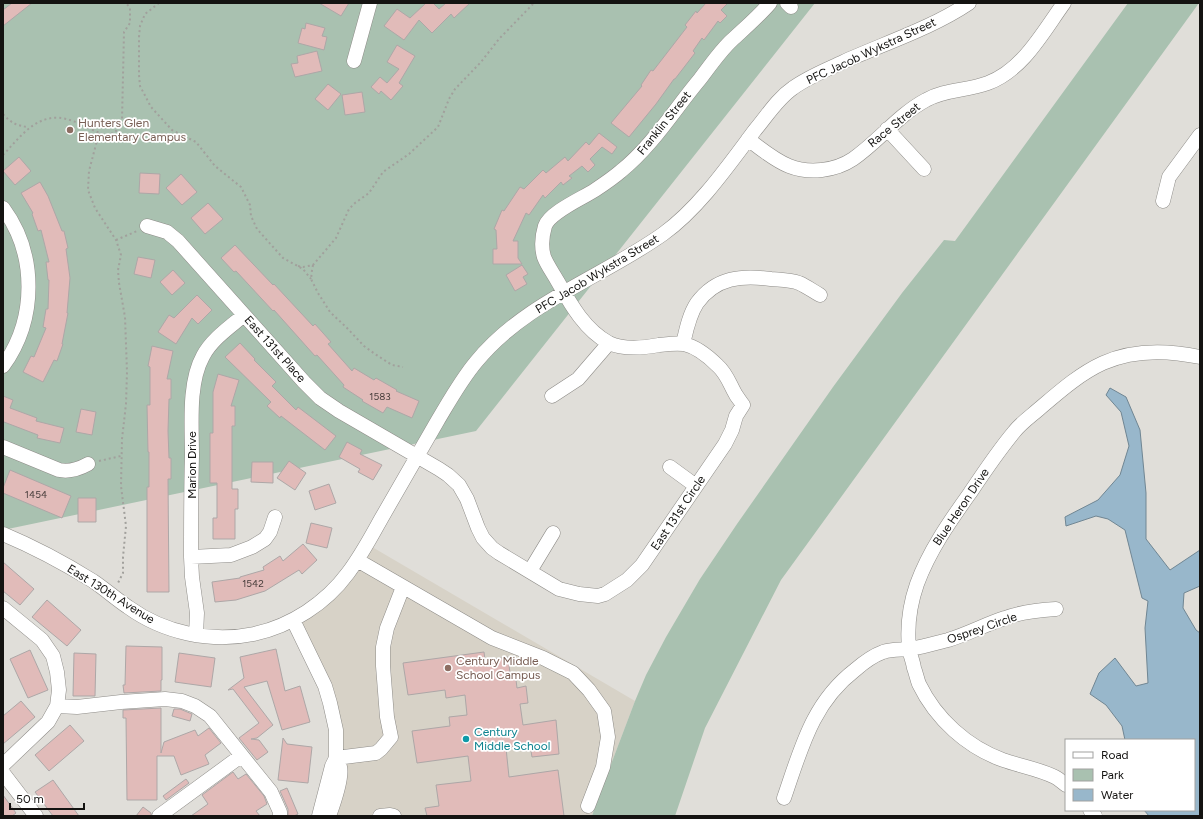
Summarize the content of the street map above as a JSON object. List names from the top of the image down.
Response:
{
  "streets": {
    "street": [
      "PFC Jacob Wykstra Street",
      "Franklin Street",
      "Race Street",
      "East 131st Place",
      "Marion Drive",
      "Blue Heron Drive",
      "East 131st Circle",
      "East 130th Avenue",
      "Osprey Circle"
    ]
  },
  "crossings": [
    ["PFC Jacob Wykstra Street", "Franklin Street"],
    ["PFC Jacob Wykstra Street", "Race Street"],
    ["PFC Jacob Wykstra Street", "East 131st Place"],
    ["PFC Jacob Wykstra Street", "East 131st Circle"],
    ["PFC Jacob Wykstra Street", "East 130th Avenue"],
    ["Franklin Street", "East 131st Circle"],
    ["East 131st Place", "Marion Drive"],
    ["East 131st Place", "East 131st Circle"],
    ["Marion Drive", "East 130th Avenue"],
    ["Blue Heron Drive", "Osprey Circle"]
  ],
  "places": ["Hunters Glen Elementary Campus", "Century Middle School Campus", "Century Middle School"],
  "house_numbers": ["1583", "1454", "1542"],
  "legend": ["Road", "Park", "Water"],
  "scale_bar": "50 m"
}
